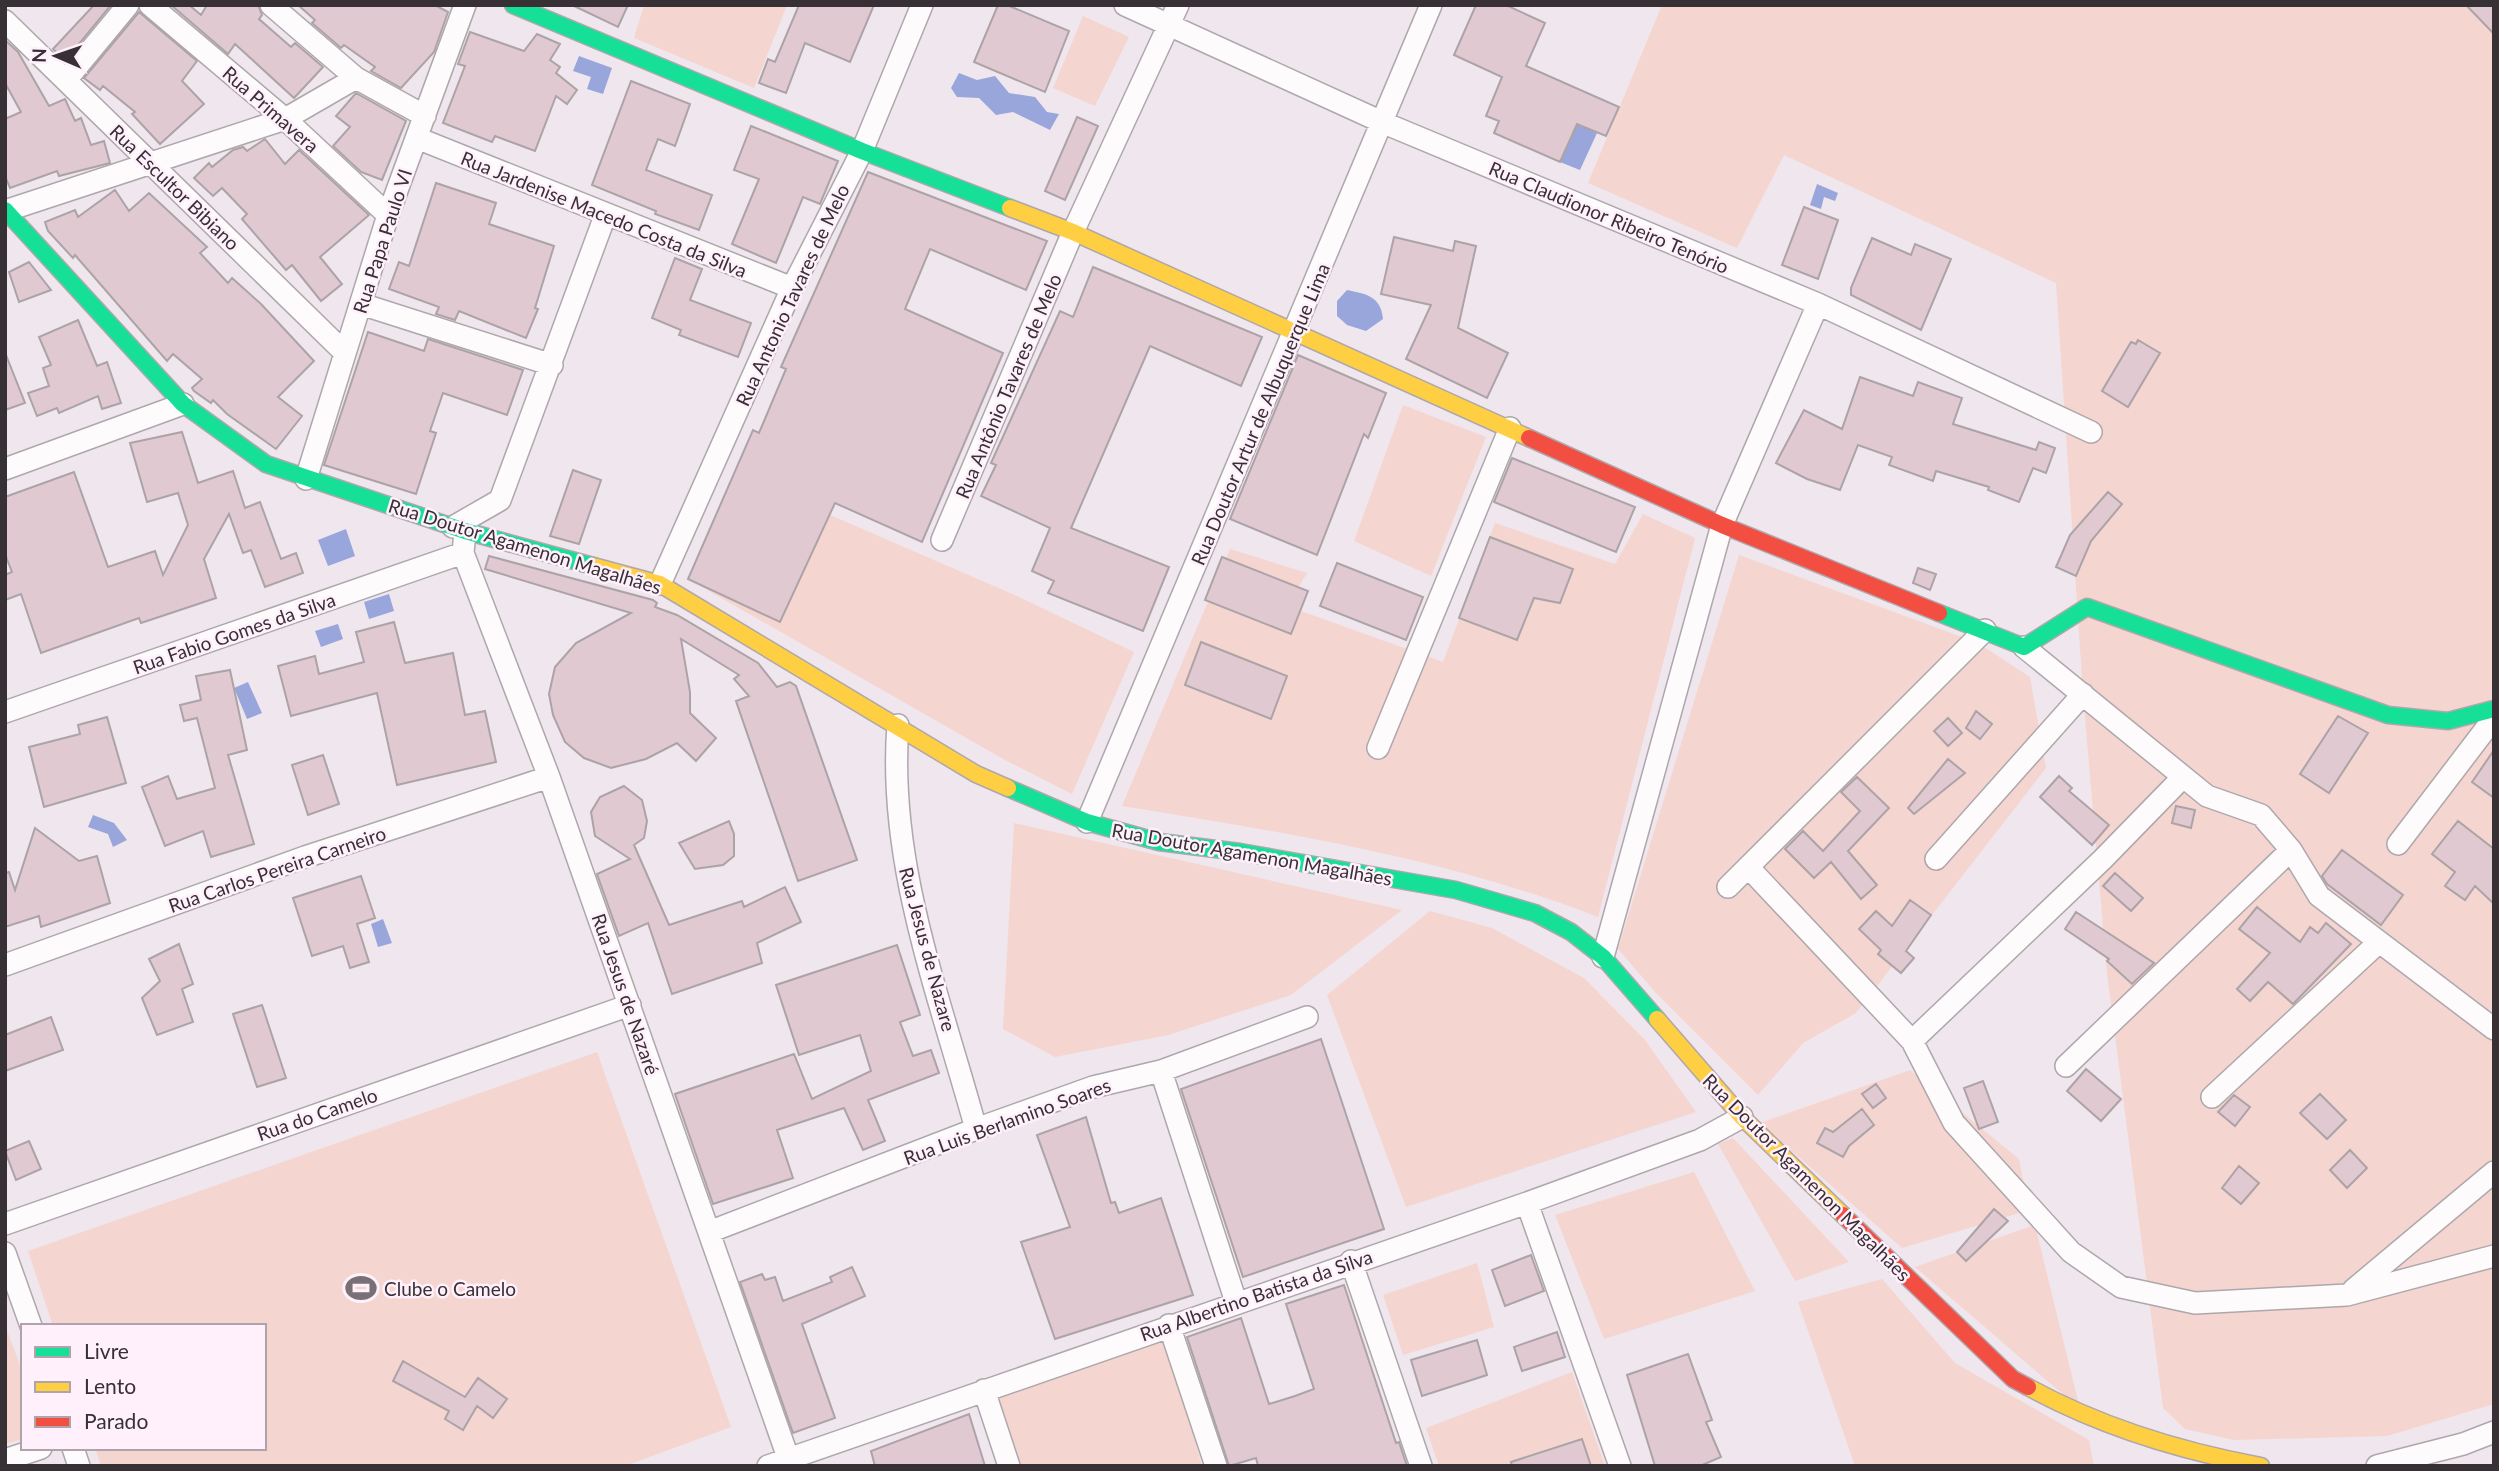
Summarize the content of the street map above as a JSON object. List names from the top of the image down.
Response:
{
  "streets": {
    "street": [
      "Rua Primavera",
      "Rua Escultor Bibiano",
      "Rua Jardenise Macedo Costa da Silva",
      "Rua Claudionor Ribeiro Tenório",
      "Rua Papa Paulo VI",
      "Rua Antonio Tavares de Melo",
      "Rua Antônio Tavares de Melo",
      "Rua Doutor Artur de Albuquerque Lima",
      "Rua Doutor Agamenon Magalhães",
      "Rua Fabio Gomes da Silva",
      "Rua Carlos Pereira Carneiro",
      "Rua Jesus de Nazare",
      "Rua Jesus de Nazaré",
      "Rua do Camelo",
      "Rua Luis Berlamino Soares",
      "Rua Albertino Batista da Silva"
    ]
  },
  "crossings": [
    ["Rua Primavera", "Rua Papa Paulo VI"],
    ["Rua Escultor Bibiano", "Rua Papa Paulo VI"],
    ["Rua Jardenise Macedo Costa da Silva", "Rua Papa Paulo VI"],
    ["Rua Jardenise Macedo Costa da Silva", "Rua Antonio Tavares de Melo"],
    ["Rua Claudionor Ribeiro Tenório", "Rua Antônio Tavares de Melo"],
    ["Rua Claudionor Ribeiro Tenório", "Rua Doutor Artur de Albuquerque Lima"],
    ["Rua Papa Paulo VI", "Rua Doutor Agamenon Magalhães"],
    ["Rua Antonio Tavares de Melo", "Rua Doutor Agamenon Magalhães"],
    ["Rua Doutor Artur de Albuquerque Lima", "Rua Doutor Agamenon Magalhães"],
    ["Rua Doutor Agamenon Magalhães", "Rua Jesus de Nazare"],
    ["Rua Doutor Agamenon Magalhães", "Rua Jesus de Nazaré"],
    ["Rua Doutor Agamenon Magalhães", "Rua Albertino Batista da Silva"],
    ["Rua Fabio Gomes da Silva", "Rua Jesus de Nazaré"],
    ["Rua Carlos Pereira Carneiro", "Rua Jesus de Nazaré"],
    ["Rua Jesus de Nazare", "Rua Luis Berlamino Soares"],
    ["Rua Jesus de Nazaré", "Rua do Camelo"],
    ["Rua Jesus de Nazaré", "Rua Luis Berlamino Soares"],
    ["Rua Jesus de Nazaré", "Rua Albertino Batista da Silva"]
  ],
  "places": {
    "sports": ["Clube o Camelo"]
  },
  "legend": ["Livre", "Lento", "Parado"],
  "north": "left"
}
